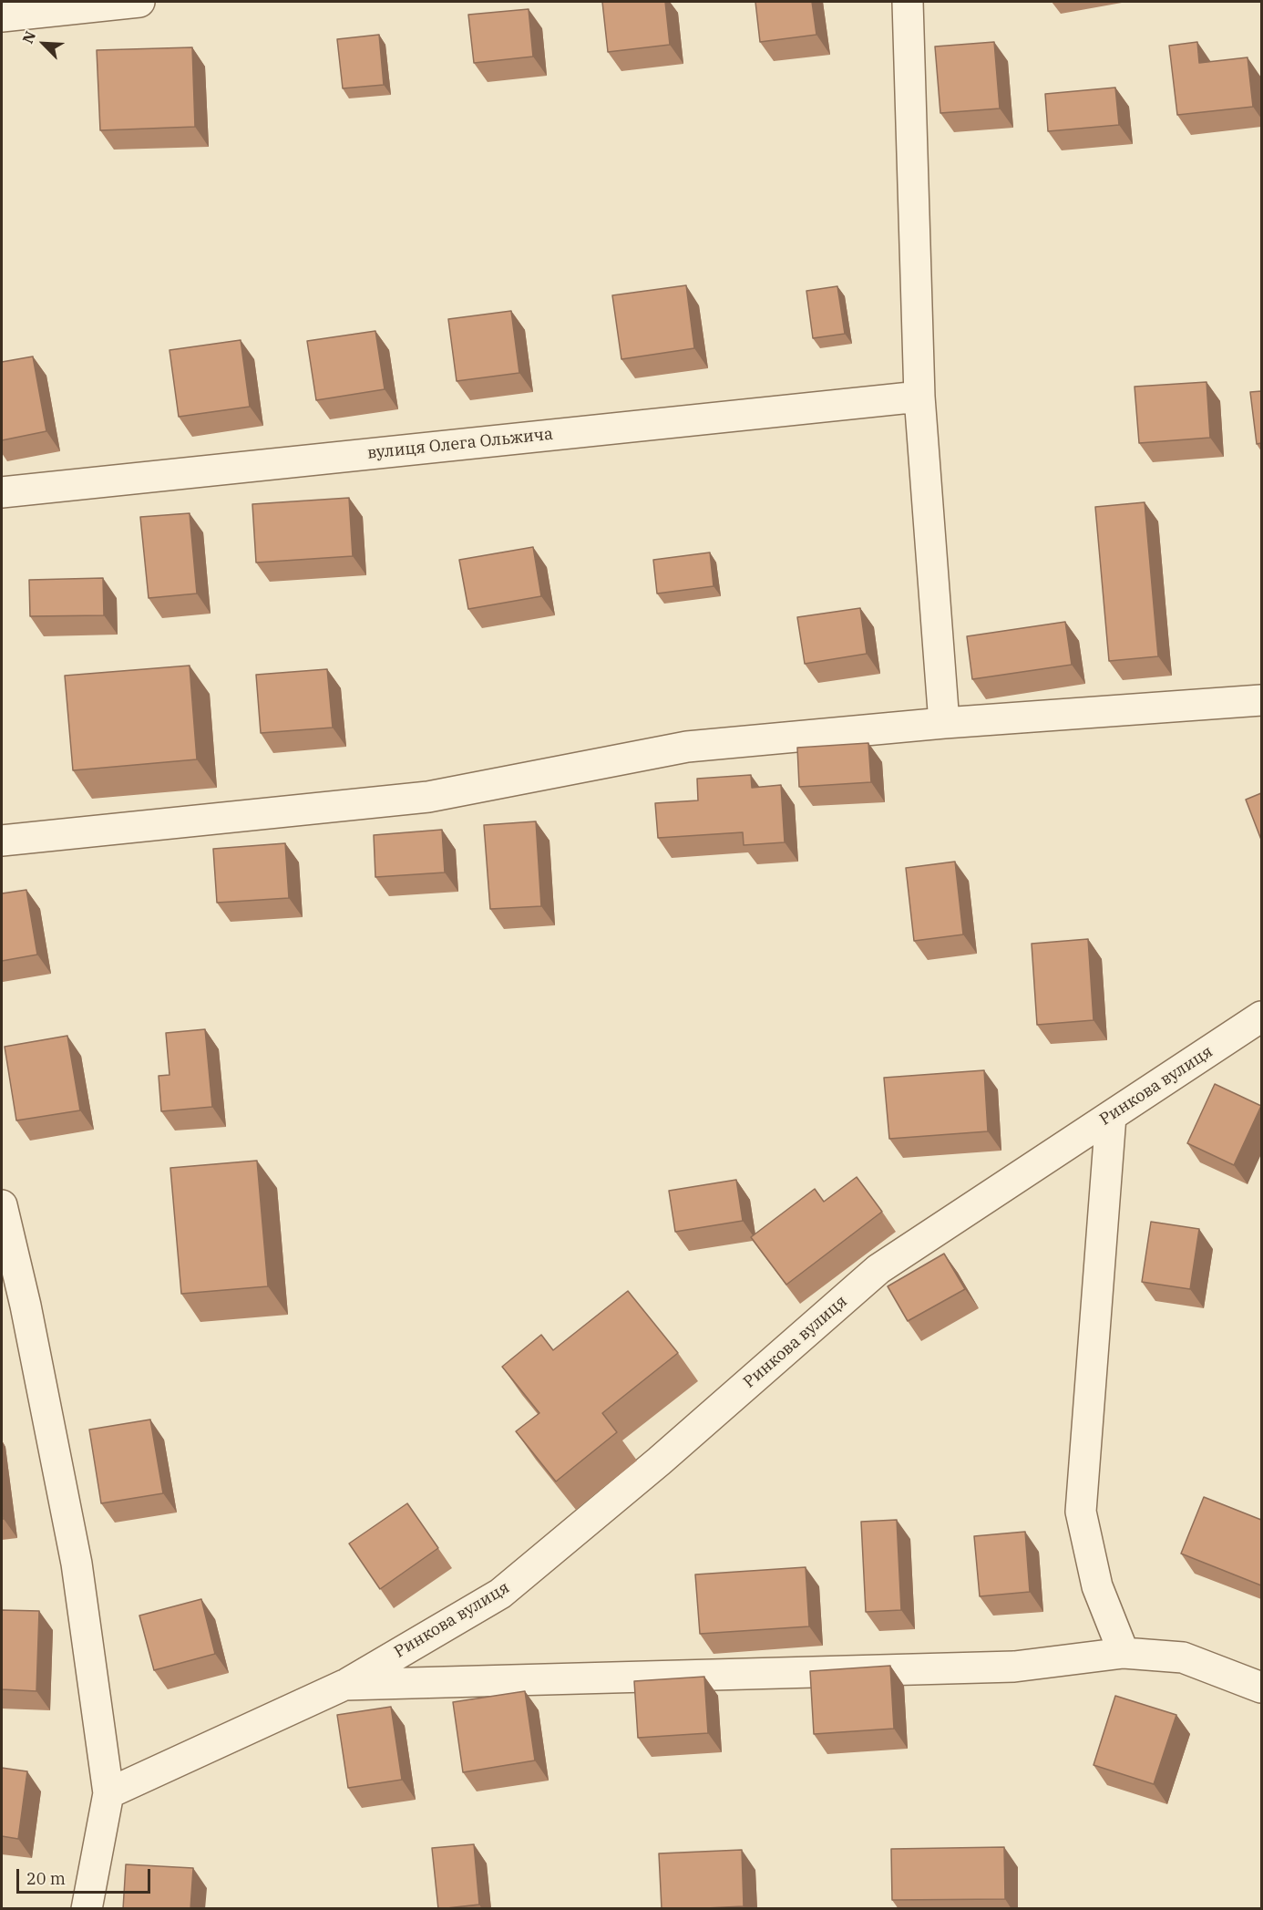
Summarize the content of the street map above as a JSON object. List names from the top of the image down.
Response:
{
  "streets": {
    "street": ["вулиця Олега Ольжича", "Ринкова вулиця"]
  },
  "scale_bar": "20 m",
  "north": "top left"
}
